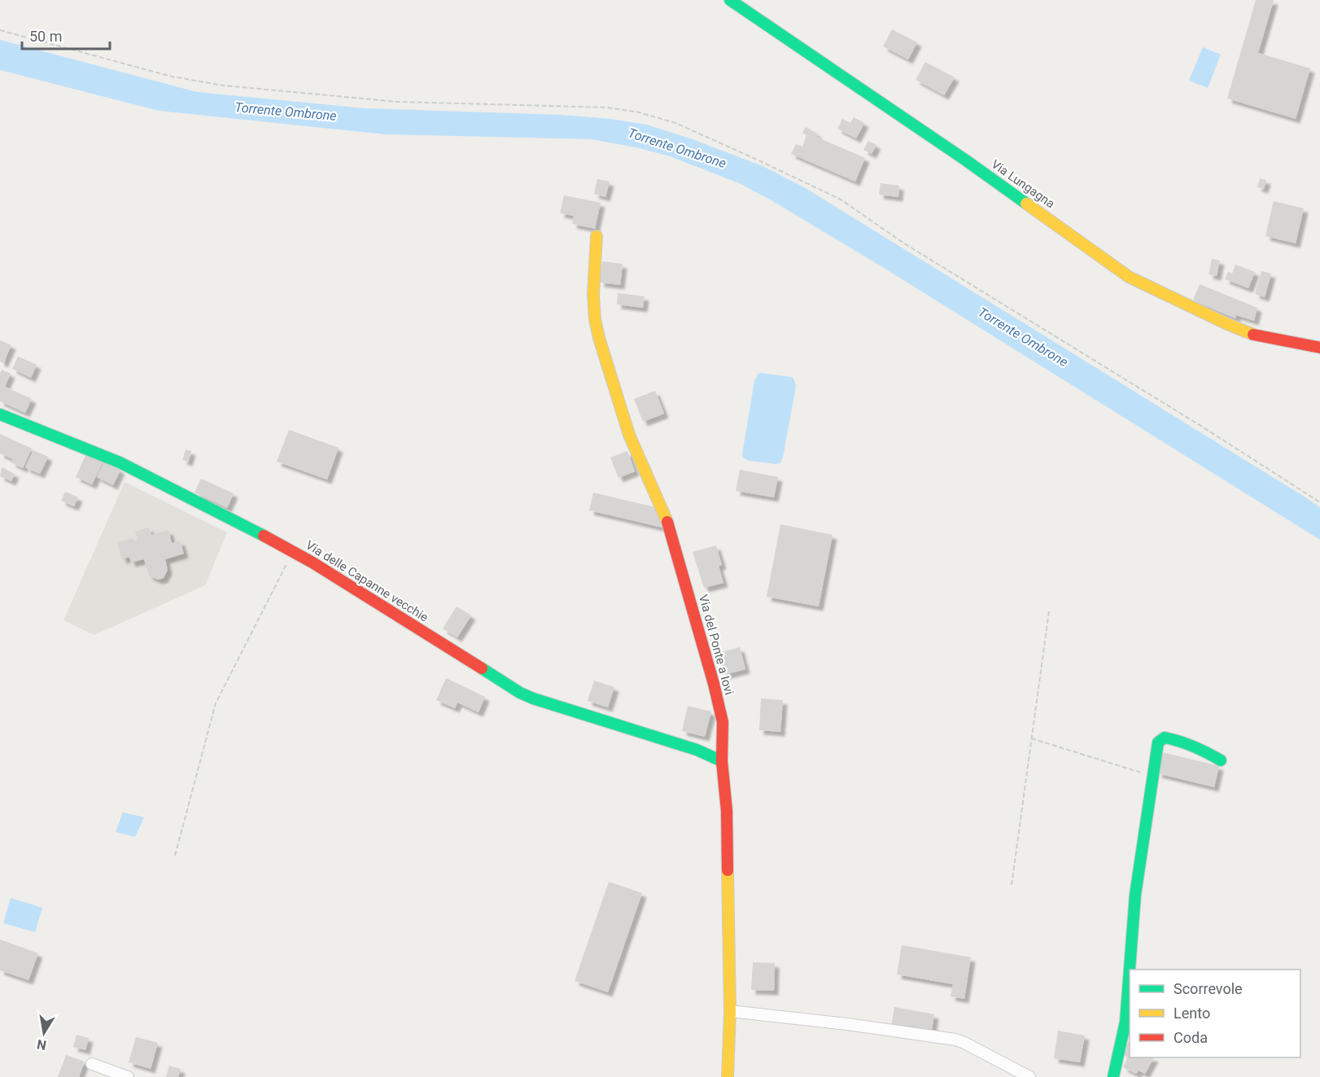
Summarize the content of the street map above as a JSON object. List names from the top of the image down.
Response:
{
  "streets": {
    "street": ["Via Lungagna", "Via delle Capanne vecchie", "Via del Ponte a Iovi"]
  },
  "crossings": [
    ["Via delle Capanne vecchie", "Via del Ponte a Iovi"]
  ],
  "water": ["Torrente Ombrone"],
  "legend": ["Scorrevole", "Lento", "Coda"],
  "scale_bar": "50 m",
  "north": "bottom"
}
